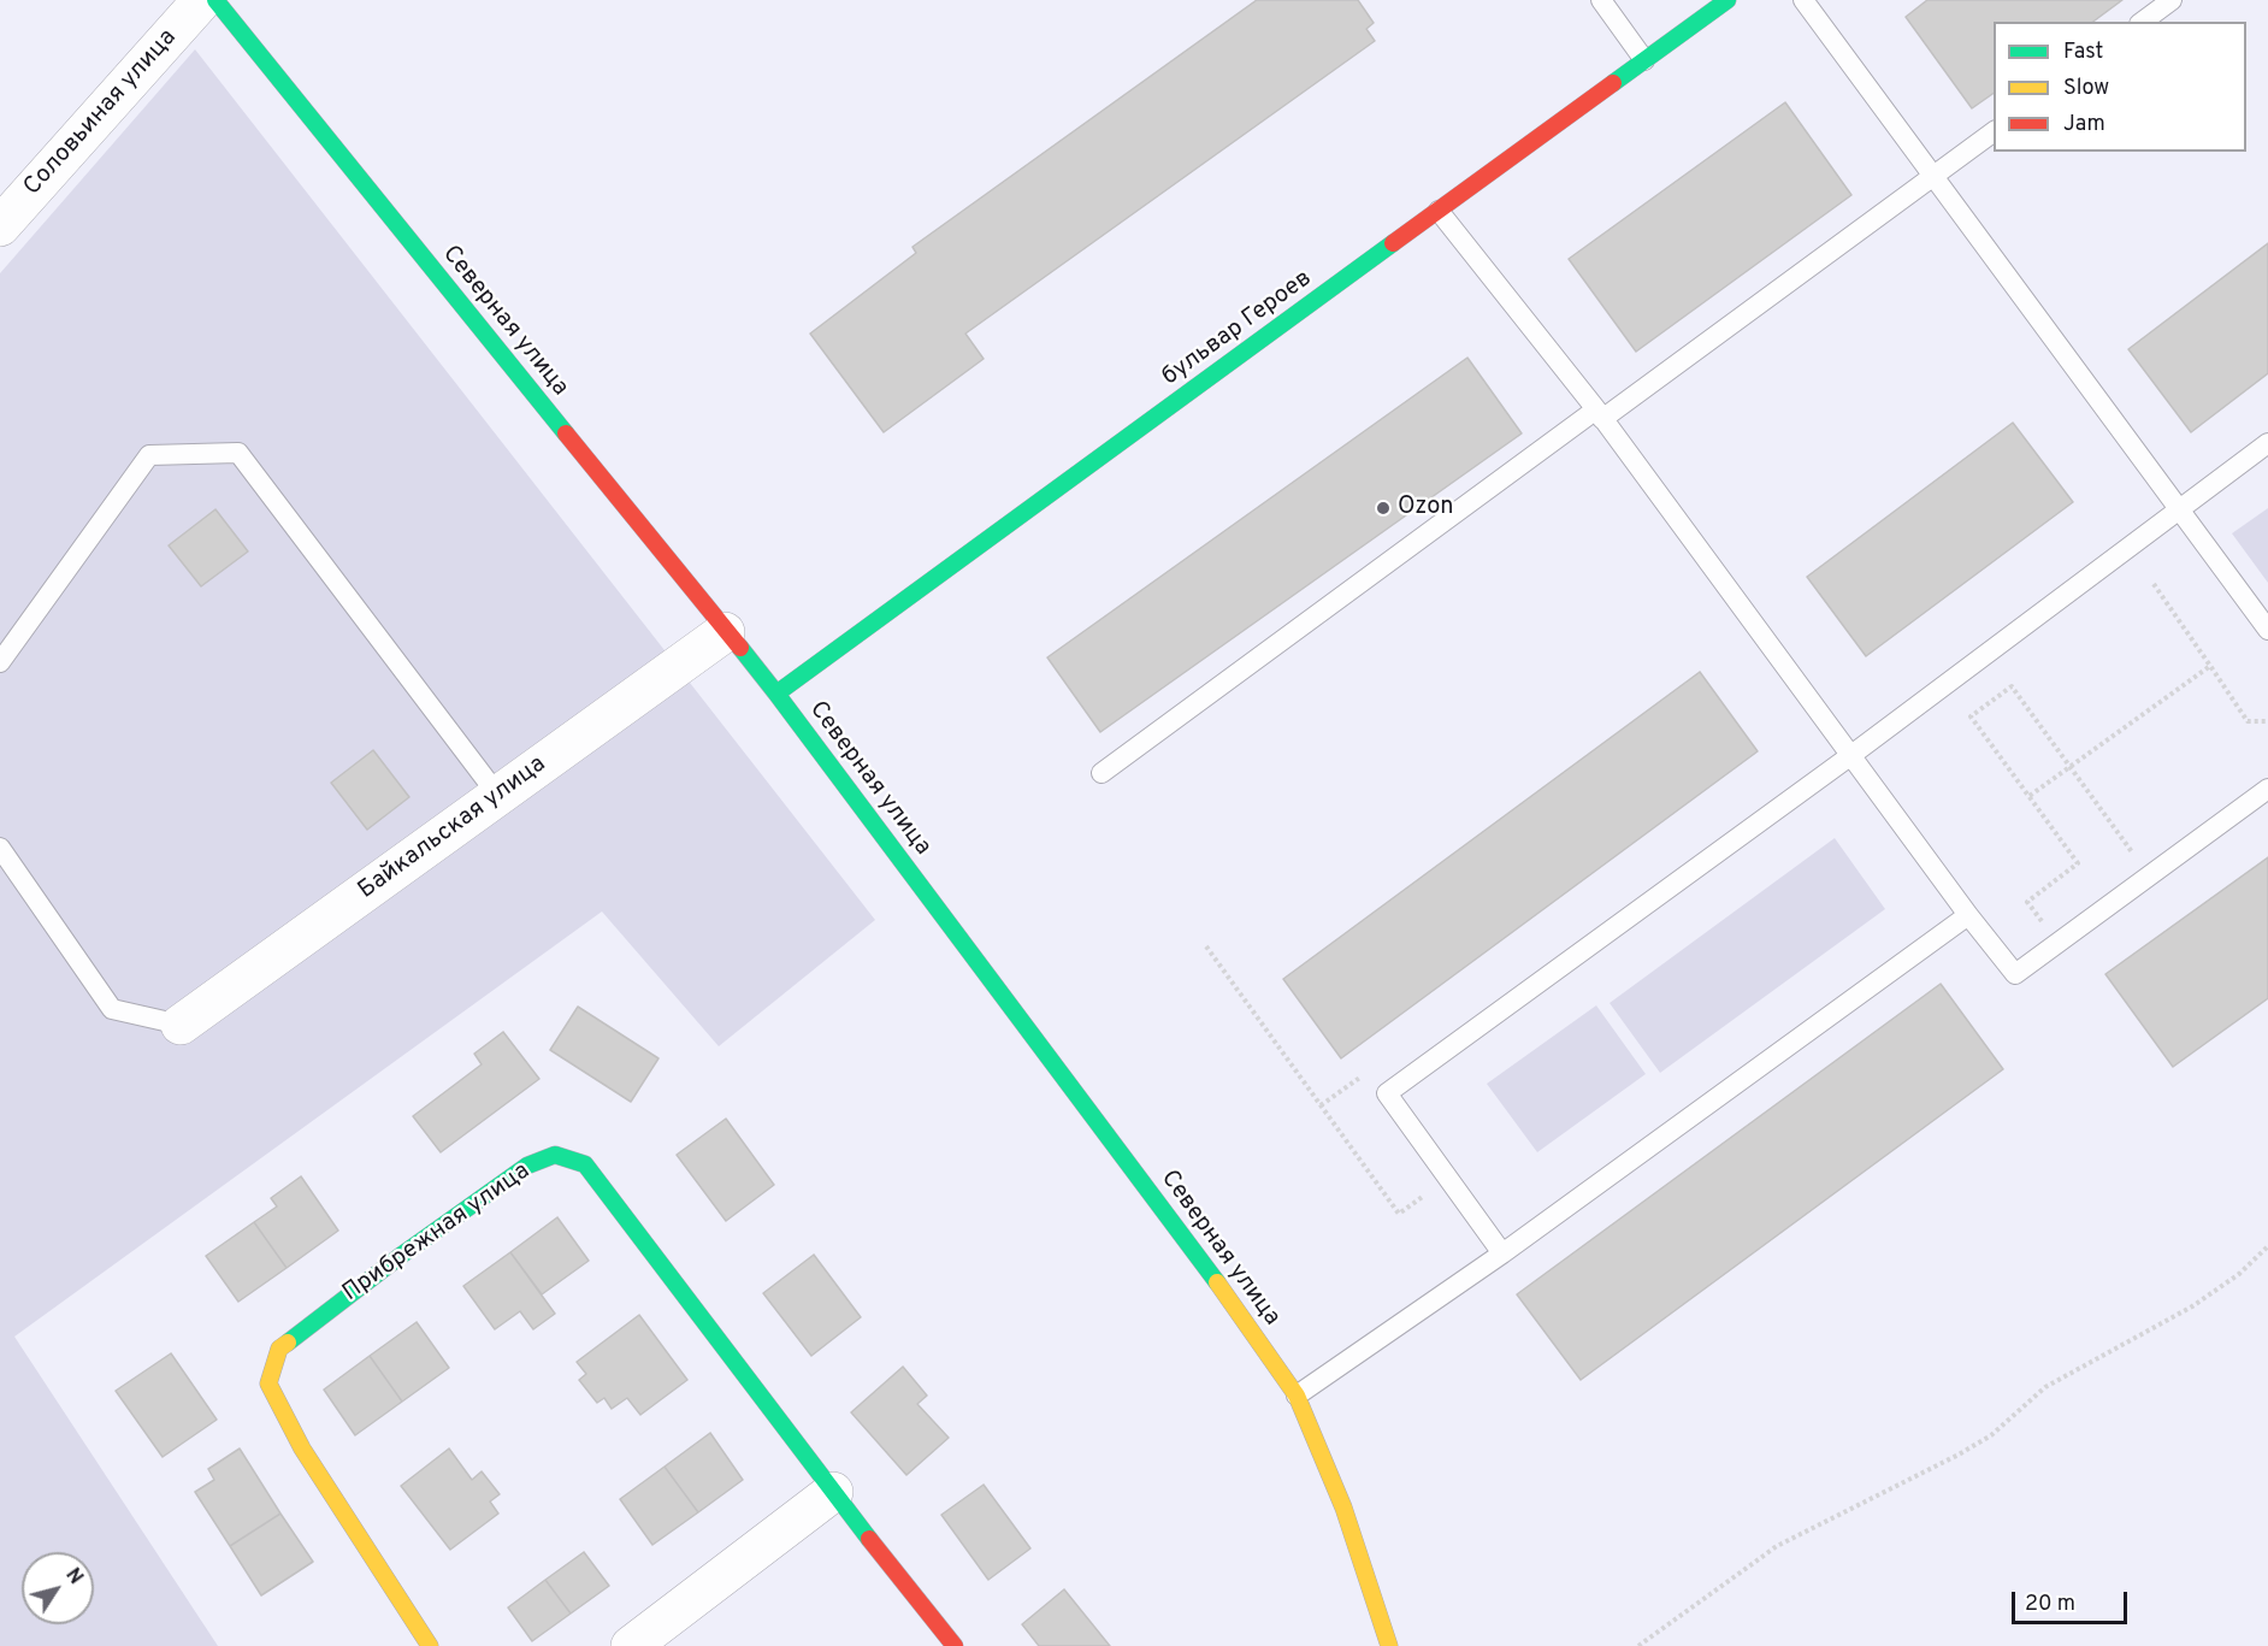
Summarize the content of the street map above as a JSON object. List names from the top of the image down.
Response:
{
  "streets": {
    "street": [
      "Соловьиная улица",
      "Северная улица",
      "бульвар Героев",
      "Байкальская улица",
      "Прибрежная улица"
    ]
  },
  "crossings": [
    ["Северная улица", "бульвар Героев"],
    ["Северная улица", "Байкальская улица"]
  ],
  "places": ["Ozon"],
  "legend": ["Fast", "Slow", "Jam"],
  "scale_bar": "20 m",
  "north": "top right"
}
